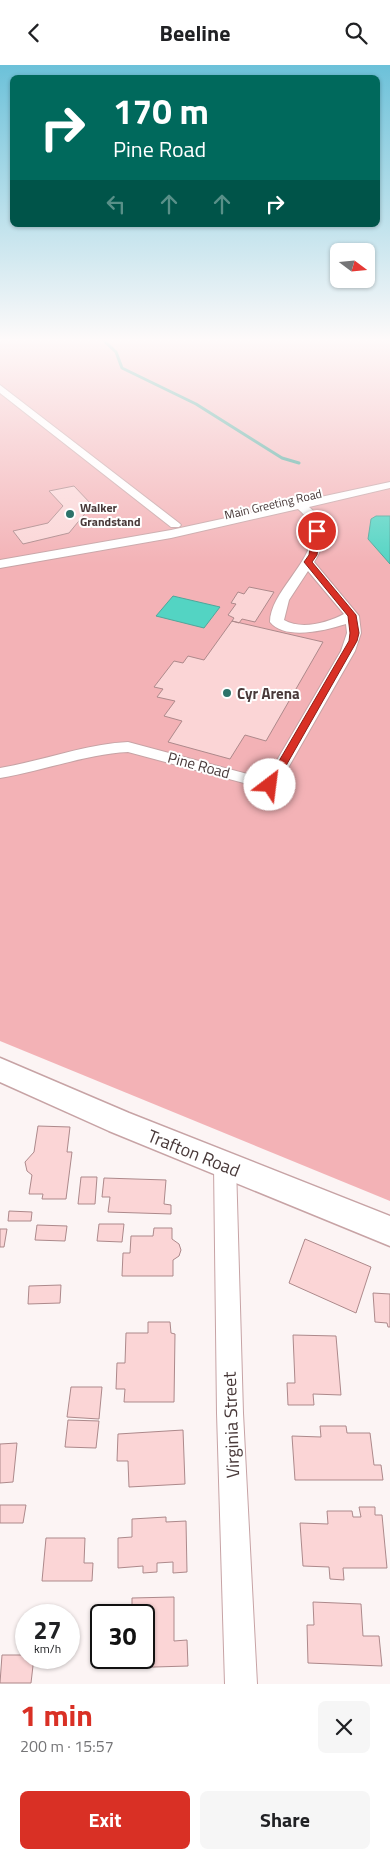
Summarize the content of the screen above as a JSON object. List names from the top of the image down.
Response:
{
  "streets": {
    "street": [
      "Main Greeting Road",
      "Pine Road",
      "Trafton Road",
      "Virginia Street"
    ]
  },
  "crossings": [
    ["Trafton Road", "Virginia Street"]
  ],
  "places": ["Walker Grandstand", "Cyr Arena"],
  "north": "right",
  "page": {
    "header": "Beeline",
    "turn": ["170 m", "Pine Road"],
    "speed": "27 km/h",
    "limit": "30",
    "heading": ["1 min", "200 m · 15:57"],
    "buttons": ["Exit", "Share"]
  }
}
